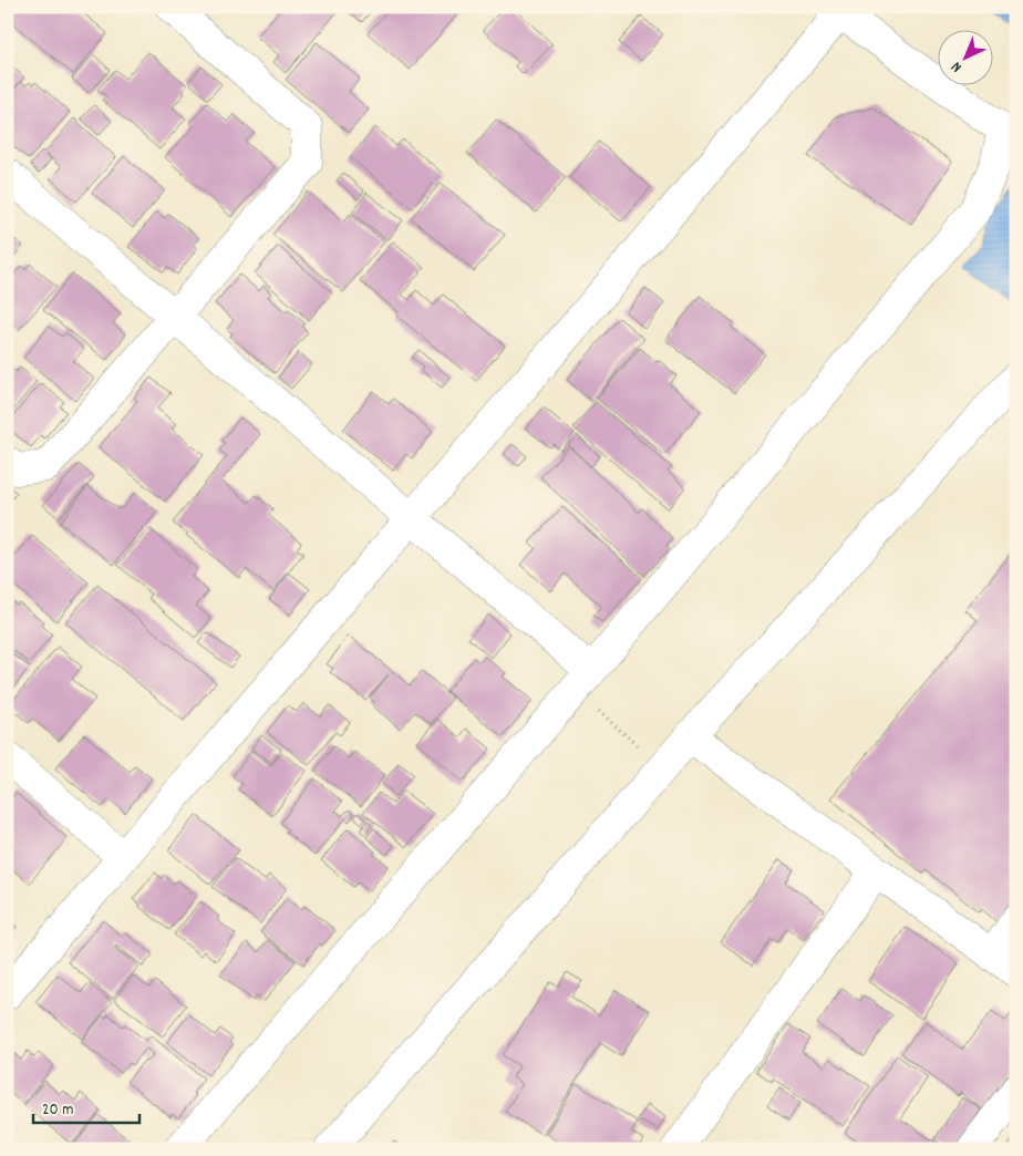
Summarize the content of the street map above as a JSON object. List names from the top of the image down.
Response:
{
  "scale_bar": "20 m",
  "north": "bottom left"
}
